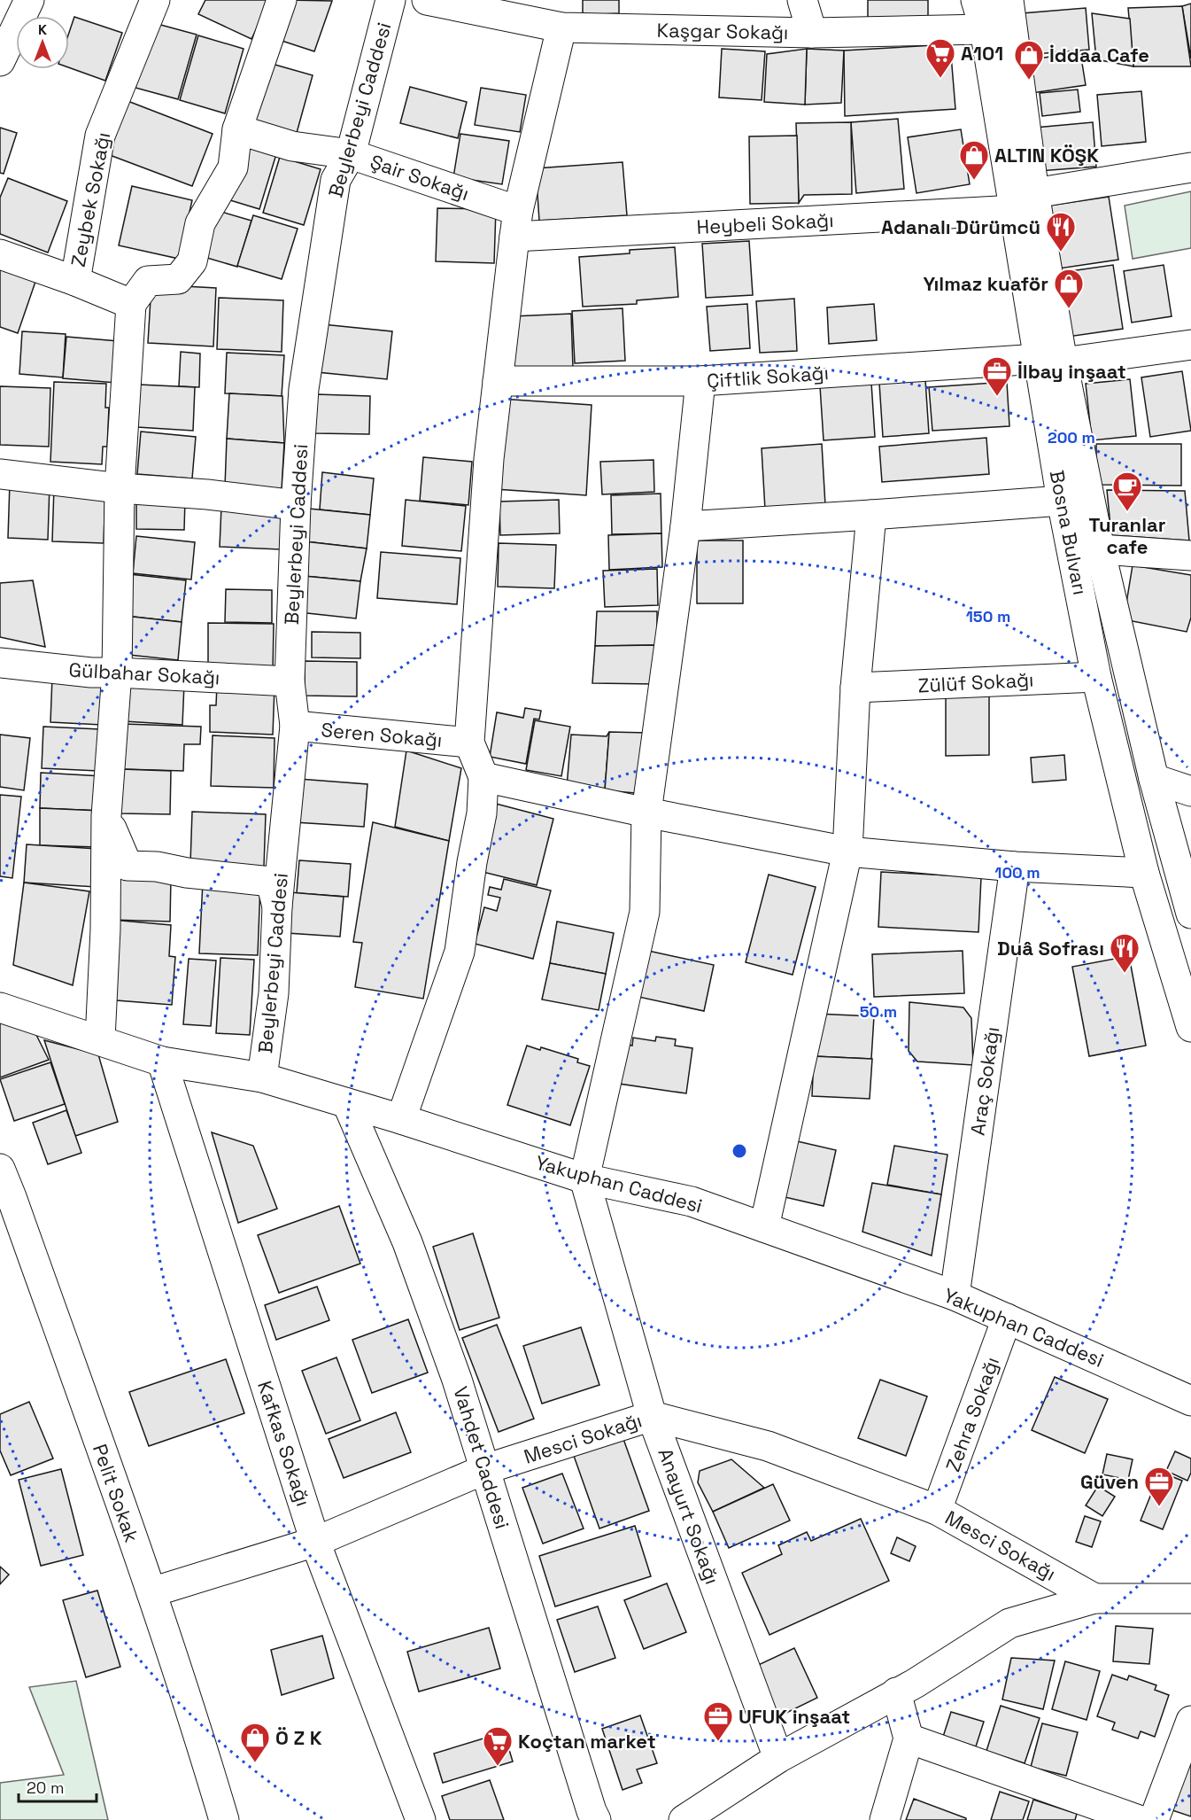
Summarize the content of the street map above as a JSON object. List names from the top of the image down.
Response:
{
  "streets": {
    "street": [
      "Kaşgar Sokağı",
      "Beylerbeyi Caddesi",
      "Şair Sokağı",
      "Zeybek Sokağı",
      "Heybeli Sokağı",
      "Çiftlik Sokağı",
      "Bosna Bulvarı",
      "Gülbahar Sokağı",
      "Zülüf Sokağı",
      "Seren Sokağı",
      "Araç Sokağı",
      "Yakuphan Caddesi",
      "Zehra Sokağı",
      "Mesci Sokağı",
      "Kafkas Sokağı",
      "Vahdet Caddesi",
      "Pelit Sokak",
      "Anayurt Sokağı"
    ]
  },
  "crossings": [
    ["Kaşgar Sokağı", "Bosna Bulvarı"],
    ["Beylerbeyi Caddesi", "Şair Sokağı"],
    ["Beylerbeyi Caddesi", "Gülbahar Sokağı"],
    ["Beylerbeyi Caddesi", "Seren Sokağı"],
    ["Beylerbeyi Caddesi", "Yakuphan Caddesi"],
    ["Şair Sokağı", "Heybeli Sokağı"],
    ["Heybeli Sokağı", "Bosna Bulvarı"],
    ["Çiftlik Sokağı", "Bosna Bulvarı"],
    ["Bosna Bulvarı", "Zülüf Sokağı"],
    ["Araç Sokağı", "Yakuphan Caddesi"],
    ["Yakuphan Caddesi", "Zehra Sokağı"],
    ["Yakuphan Caddesi", "Kafkas Sokağı"],
    ["Yakuphan Caddesi", "Vahdet Caddesi"],
    ["Yakuphan Caddesi", "Anayurt Sokağı"],
    ["Zehra Sokağı", "Mesci Sokağı"],
    ["Mesci Sokağı", "Kafkas Sokağı"],
    ["Mesci Sokağı", "Vahdet Caddesi"],
    ["Mesci Sokağı", "Pelit Sokak"],
    ["Mesci Sokağı", "Anayurt Sokağı"]
  ],
  "places": {
    "supermarket": ["A101", "Koçtan market"],
    "shop": [
      "İddaa Cafe",
      "ALTIN KÖŞK",
      "Yılmaz kuaför",
      "Ö Z K"
    ],
    "restaurant": ["Adanalı Dürümcü", "Duâ Sofrası"],
    "office": ["İlbay inşaat", "Güven", "UFUK inşaat"],
    "cafe": ["Turanlar cafe"]
  },
  "scale_bar": "20 m",
  "north": "top",
  "rings": [
    "200 m",
    "150 m",
    "100 m",
    "50 m"
  ]
}
